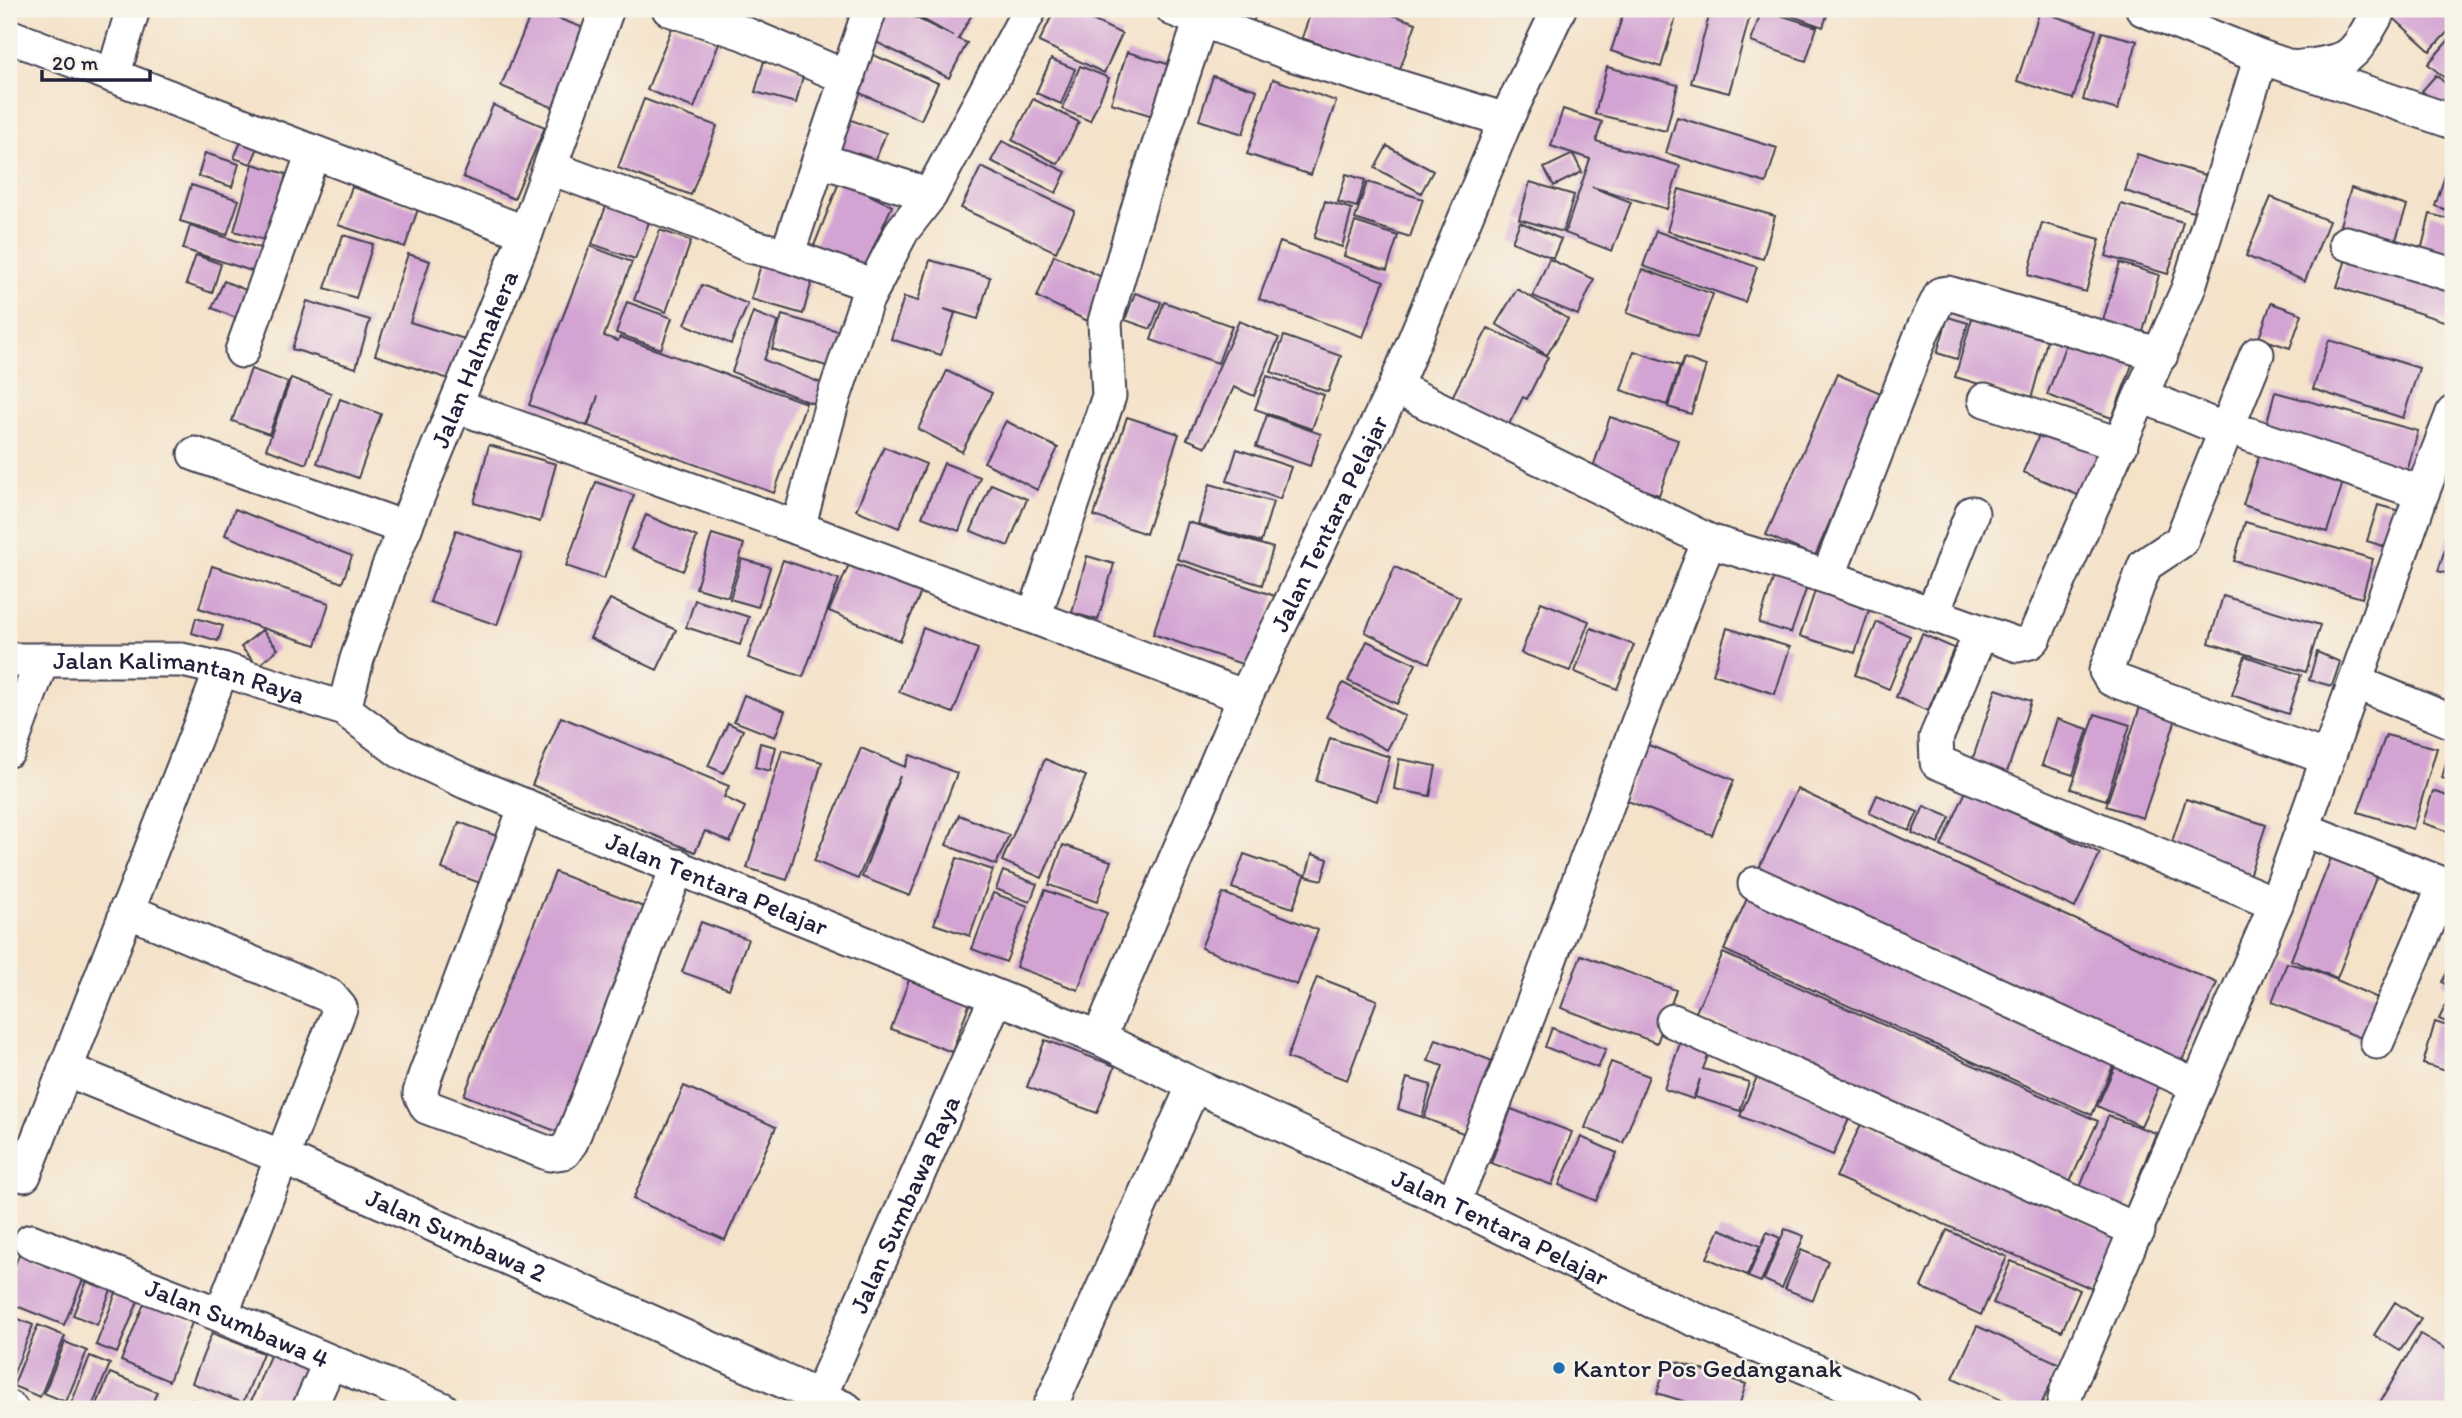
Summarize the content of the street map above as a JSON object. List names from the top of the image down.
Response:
{
  "streets": {
    "street": [
      "Jalan Halmahera",
      "Jalan Tentara Pelajar",
      "Jalan Kalimantan Raya",
      "Jalan Sumbawa Raya",
      "Jalan Sumbawa 2",
      "Jalan Sumbawa 4"
    ]
  },
  "crossings": [
    ["Jalan Halmahera", "Jalan Tentara Pelajar"],
    ["Jalan Halmahera", "Jalan Kalimantan Raya"],
    ["Jalan Tentara Pelajar", "Jalan Kalimantan Raya"],
    ["Jalan Tentara Pelajar", "Jalan Sumbawa Raya"],
    ["Jalan Sumbawa Raya", "Jalan Sumbawa 2"]
  ],
  "places": ["Kantor Pos Gedanganak"],
  "scale_bar": "20 m"
}
